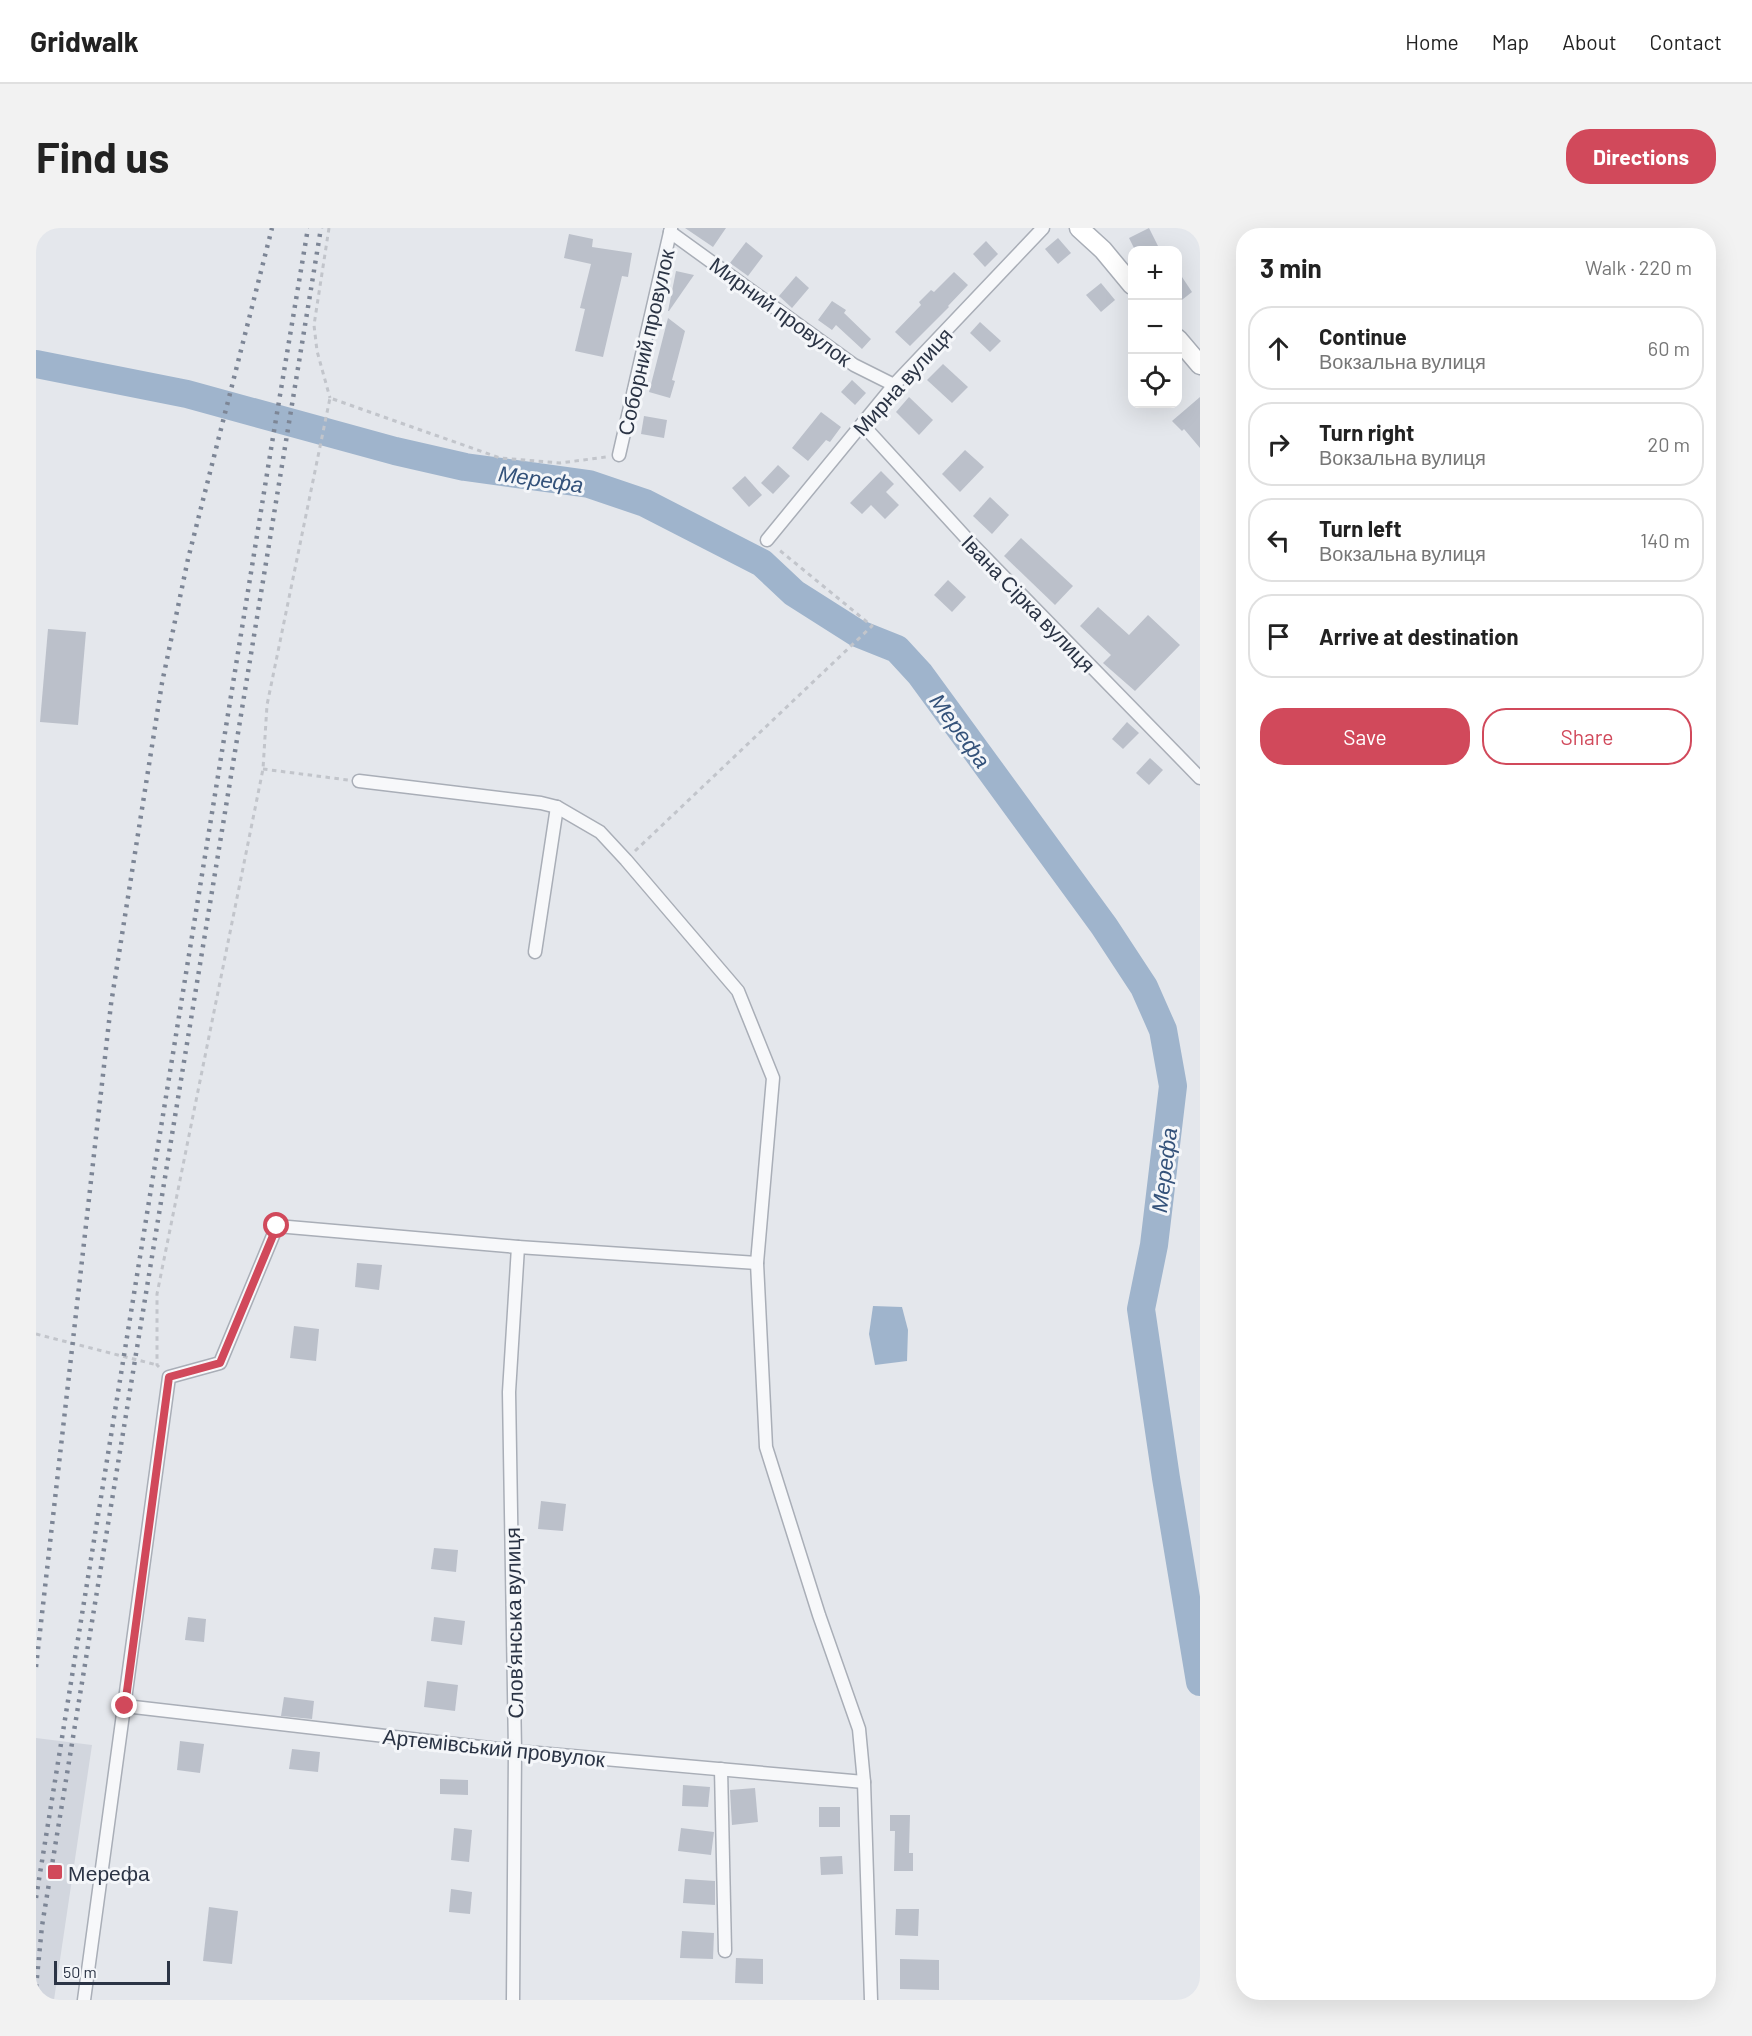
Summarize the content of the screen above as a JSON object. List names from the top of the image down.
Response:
{
  "streets": {
    "street": [
      "Мирний провулок",
      "Соборний провулок",
      "Мирна вулиця",
      "Івана Сірка вулиця",
      "Слов’янська вулиця",
      "Артемівський провулок"
    ]
  },
  "crossings": [
    ["Мирний провулок", "Соборний провулок"],
    ["Мирний провулок", "Мирна вулиця"],
    ["Мирна вулиця", "Івана Сірка вулиця"],
    ["Слов’янська вулиця", "Артемівський провулок"]
  ],
  "water": ["Мерефа"],
  "places": {
    "transit": ["Мерефа"]
  },
  "scale_bar": "50 m",
  "page": {
    "header": "Gridwalk",
    "nav": [
      "Home",
      "Map",
      "About",
      "Contact"
    ],
    "buttons": [
      "Directions",
      ["Save", "Share"]
    ],
    "title": "Find us",
    "heading": ["3 min", "Walk · 220 m"],
    "map_buttons": ["+", "−"],
    "list": [
      ["Continue", "Вокзальна вулиця", "60 m"],
      ["Turn right", "Вокзальна вулиця", "20 m"],
      ["Turn left", "Вокзальна вулиця", "140 m"],
      "Arrive at destination"
    ],
    "scale": "50 m"
  }
}
